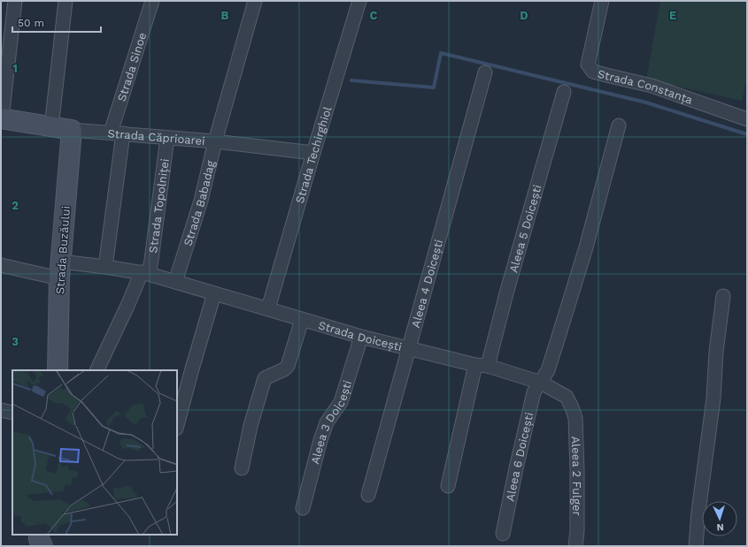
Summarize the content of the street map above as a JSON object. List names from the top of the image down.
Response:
{
  "streets": {
    "street": [
      "Strada Sinoe",
      "Strada Constanța",
      "Strada Căprioarei",
      "Strada Techirghiol",
      "Strada Babadag",
      "Strada Topolniței",
      "Aleea 5 Doicești",
      "Strada Buzăului",
      "Aleea 4 Doicești",
      "Strada Doicești",
      "Aleea 3 Doicești",
      "Aleea 6 Doicești",
      "Aleea 2 Fulger"
    ]
  },
  "crossings": [
    ["Strada Sinoe", "Strada Căprioarei"],
    ["Strada Sinoe", "Strada Doicești"],
    ["Strada Căprioarei", "Strada Techirghiol"],
    ["Strada Căprioarei", "Strada Babadag"],
    ["Strada Căprioarei", "Strada Topolniței"],
    ["Strada Căprioarei", "Strada Buzăului"],
    ["Strada Techirghiol", "Strada Doicești"],
    ["Strada Babadag", "Strada Doicești"],
    ["Strada Topolniței", "Strada Doicești"],
    ["Aleea 5 Doicești", "Strada Doicești"],
    ["Strada Buzăului", "Strada Doicești"],
    ["Aleea 4 Doicești", "Strada Doicești"],
    ["Strada Doicești", "Aleea 3 Doicești"],
    ["Strada Doicești", "Aleea 6 Doicești"],
    ["Strada Doicești", "Aleea 2 Fulger"]
  ],
  "scale_bar": "50 m",
  "north": "bottom",
  "grid": {
    "columns": [
      "B",
      "C",
      "D",
      "E"
    ],
    "rows": ["1", "2", "3"]
  }
}
